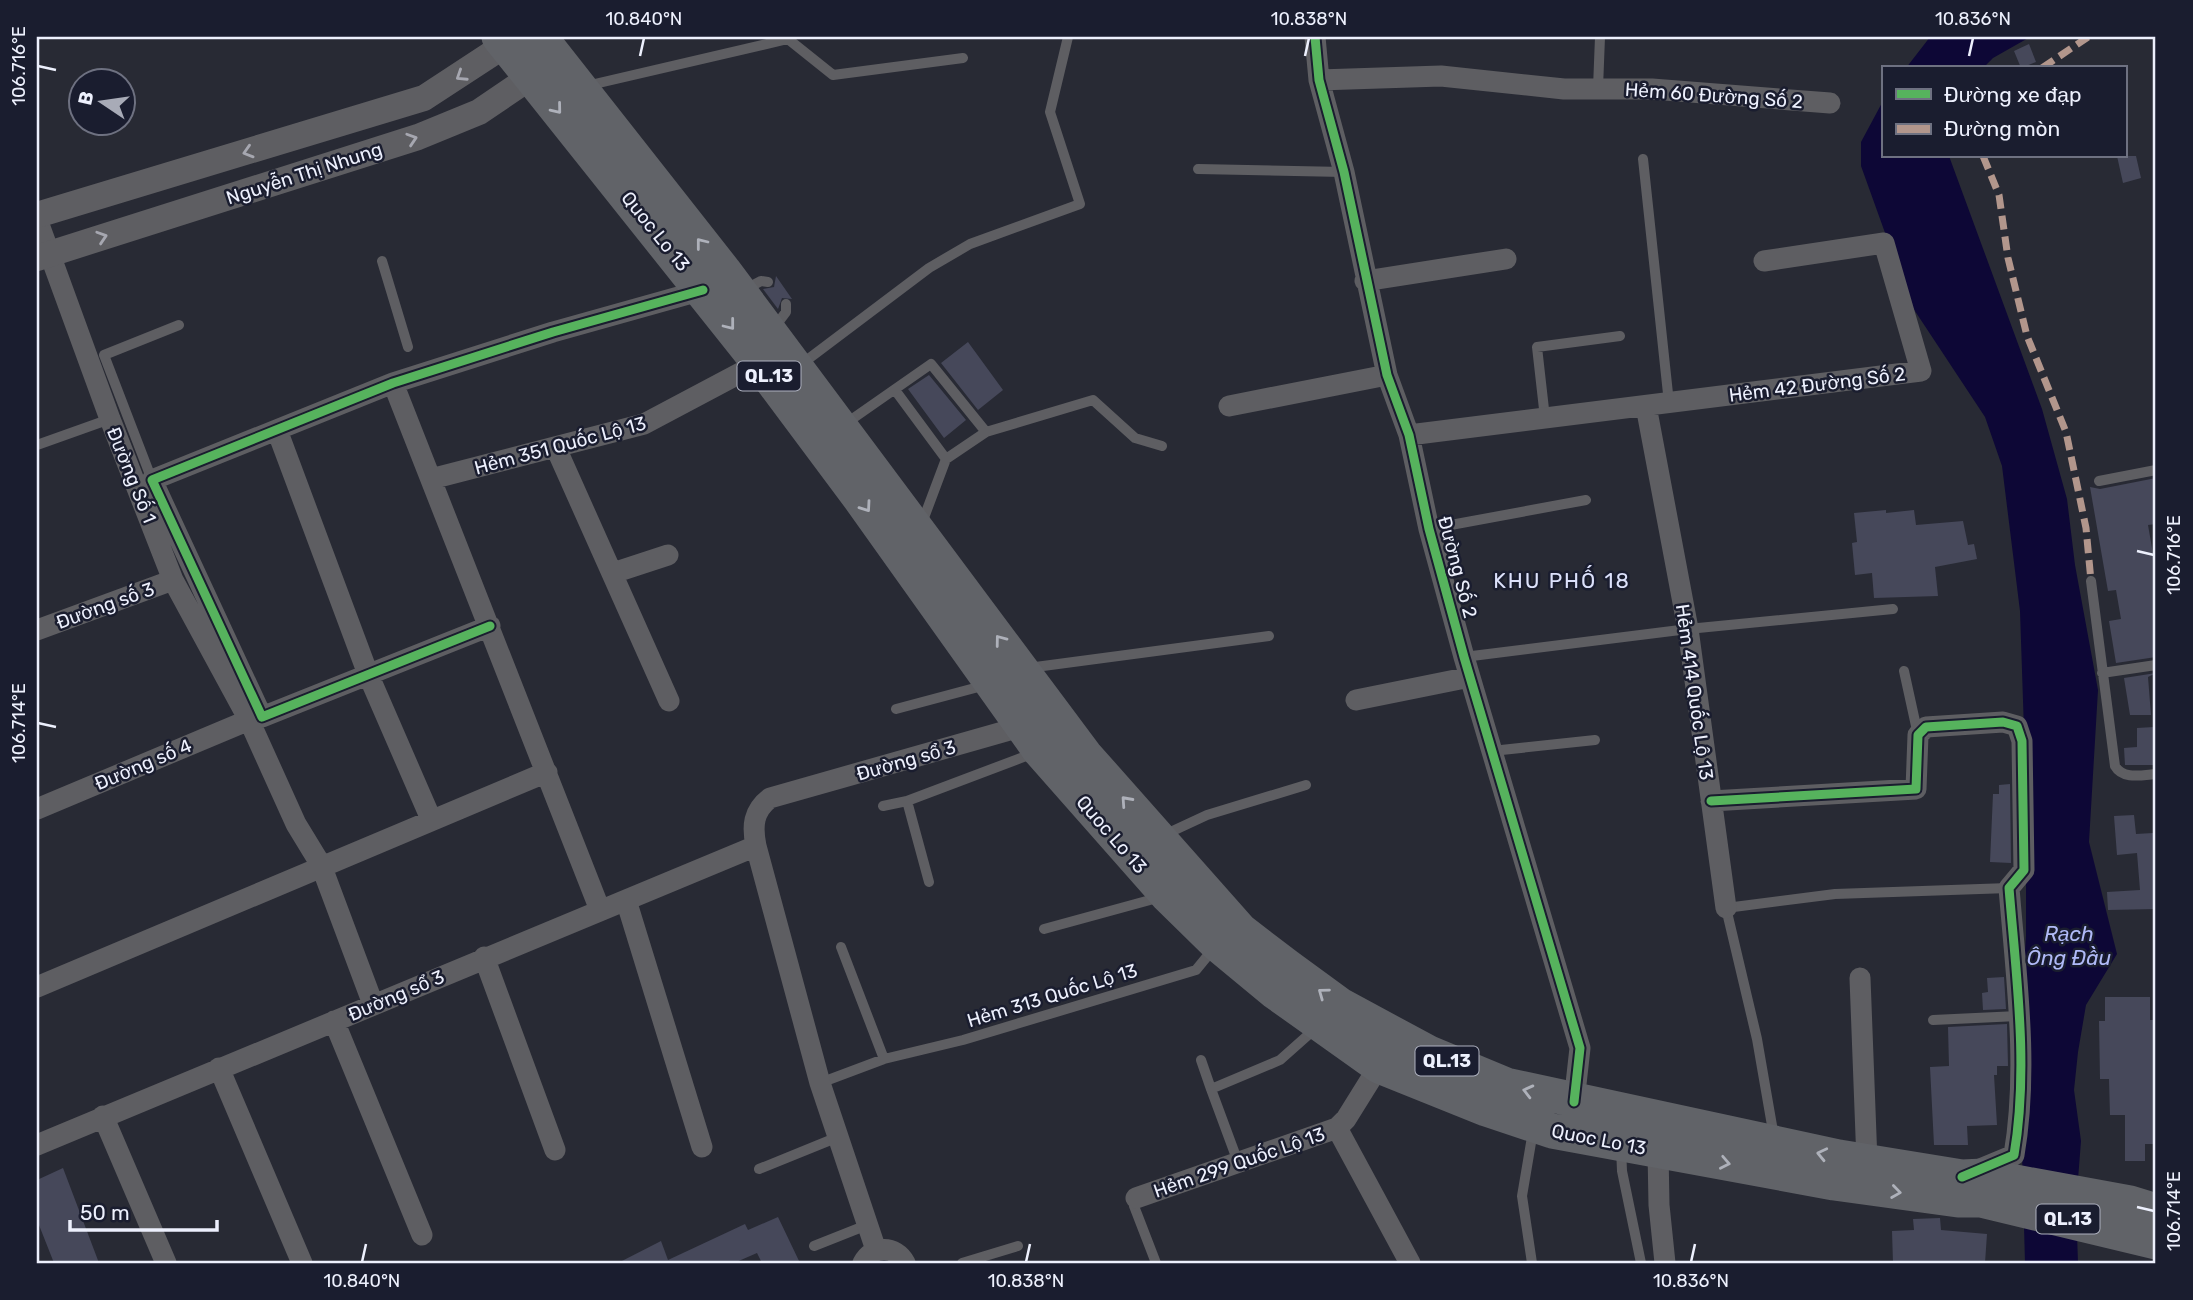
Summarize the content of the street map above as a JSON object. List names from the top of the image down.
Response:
{
  "streets": {
    "highway": ["Quoc Lo 13", "QL.13"],
    "street": [
      "Hẻm 60 Đường Số 2",
      "Nguyễn Thị Nhung",
      "Hẻm 42 Đường Số 2",
      "Hẻm 351 Quốc Lộ 13",
      "Đường Số 1",
      "Đường Số 2",
      "Đường số 3",
      "Hẻm 414 Quốc Lộ 13",
      "Đường sổ 3",
      "Đường số 4",
      "Hẻm 299 Quốc Lộ 13"
    ],
    "lane": ["Hẻm 313 Quốc Lộ 13"]
  },
  "crossings": [
    ["Hẻm 60 Đường Số 2", "Đường Số 2"],
    ["Nguyễn Thị Nhung", "Quoc Lo 13"],
    ["Nguyễn Thị Nhung", "Đường Số 1"],
    ["Quoc Lo 13", "Hẻm 351 Quốc Lộ 13"],
    ["Quoc Lo 13", "Đường Số 2"],
    ["Quoc Lo 13", "Hẻm 414 Quốc Lộ 13"],
    ["Quoc Lo 13", "Đường sổ 3"],
    ["Quoc Lo 13", "Hẻm 313 Quốc Lộ 13"],
    ["Quoc Lo 13", "Hẻm 299 Quốc Lộ 13"],
    ["Hẻm 42 Đường Số 2", "Đường Số 2"],
    ["Hẻm 42 Đường Số 2", "Hẻm 414 Quốc Lộ 13"],
    ["Đường Số 1", "Đường số 3"],
    ["Đường Số 1", "Đường số 4"],
    ["Đường sổ 3", "Hẻm 313 Quốc Lộ 13"]
  ],
  "districts": ["KHU PHỐ 18"],
  "water": ["Rạch Ông Đầu"],
  "legend": ["Đường xe đạp", "Đường mòn"],
  "scale_bar": "50 m",
  "north": "left",
  "coordinates": [
    "10.840°N",
    "10.838°N",
    "10.836°N",
    "106.716°E",
    "106.714°E"
  ]
}
